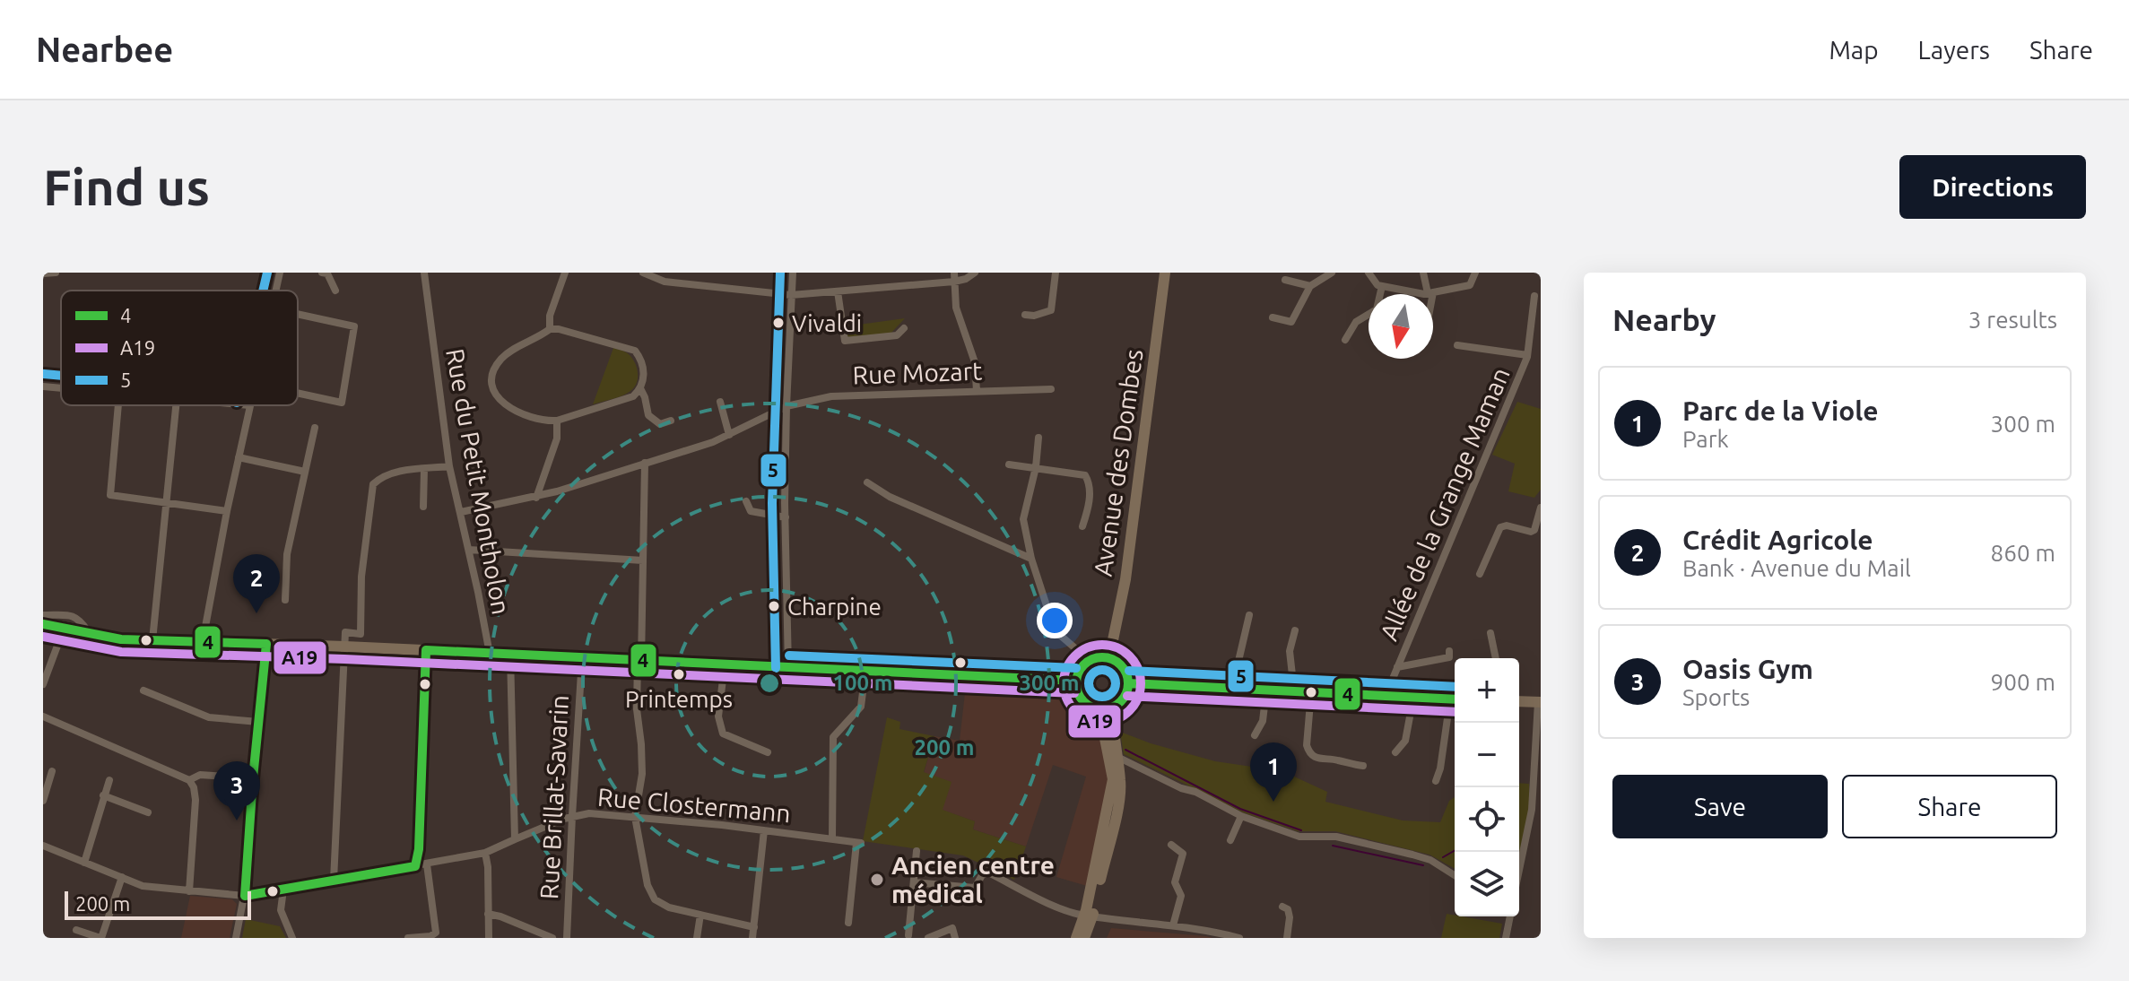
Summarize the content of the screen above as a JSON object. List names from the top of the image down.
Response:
{
  "streets": {
    "main road": ["Avenue des Dombes"],
    "street": [
      "Rue Mozart",
      "Rue du Petit Montholon",
      "Allée de la Grange Maman",
      "Rue Brillat-Savarin",
      "Rue Clostermann"
    ]
  },
  "crossings": [
    ["Rue Mozart", "Rue du Petit Montholon"],
    ["Rue Brillat-Savarin", "Rue Clostermann"]
  ],
  "places": [
    "Vivaldi",
    "Charpine",
    "Printemps",
    "Ancien centre médical"
  ],
  "lines": ["transit line 5", "transit line 4", "transit line A19"],
  "legend": ["4", "A19", "5"],
  "scale_bar": "200 m",
  "north": "bottom",
  "page": {
    "header": "Nearbee",
    "nav": ["Map", "Layers", "Share"],
    "buttons": [
      "Directions",
      ["Save", "Share"]
    ],
    "title": "Find us",
    "heading": ["Nearby", "3 results"],
    "list": [
      {
        "mark": "1",
        "name": "Parc de la Viole",
        "note": "Park",
        "value": "300 m"
      },
      {
        "mark": "2",
        "name": "Crédit Agricole",
        "note": "Bank · Avenue du Mail",
        "value": "860 m"
      },
      {
        "mark": "3",
        "name": "Oasis Gym",
        "note": "Sports",
        "value": "900 m"
      }
    ],
    "pins": ["2", "1", "3"],
    "map_buttons": ["+", "−"],
    "scale": "200 m"
  },
  "rings": ["100 m", "300 m", "200 m"]
}
